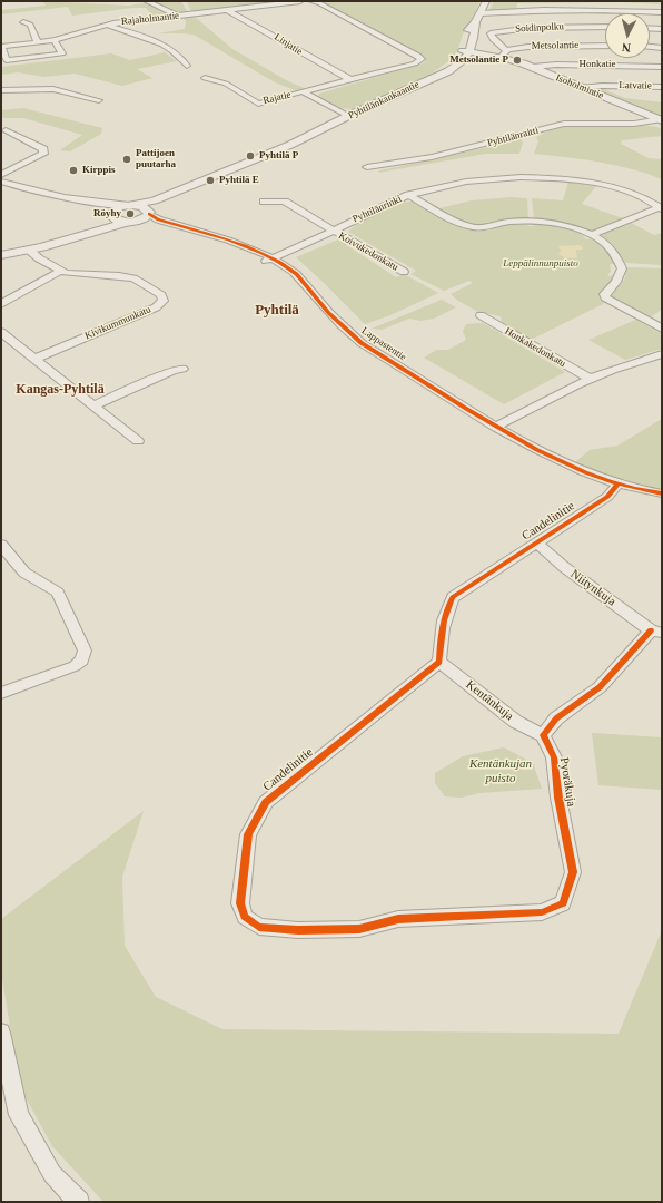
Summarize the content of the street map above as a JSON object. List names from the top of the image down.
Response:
{
  "streets": {
    "street": [
      "Rajaholmantie",
      "Soidinpolku",
      "Linjatie",
      "Metsolantie",
      "Honkatie",
      "Latvatie",
      "Isoholmintie",
      "Rajatie",
      "Pyhtilänkankaantie",
      "Pyhtilänraitti",
      "Pyhtilänrinki",
      "Koivukedonkatu",
      "Kivikummunkatu",
      "Lappastentie",
      "Honkakedonkatu",
      "Candelinitie",
      "Niitynkuja",
      "Kentänkuja",
      "Pyoräkuja"
    ]
  },
  "crossings": [
    ["Rajaholmantie", "Linjatie"],
    ["Soidinpolku", "Metsolantie"],
    ["Soidinpolku", "Isoholmintie"],
    ["Metsolantie", "Isoholmintie"],
    ["Honkatie", "Isoholmintie"],
    ["Latvatie", "Isoholmintie"],
    ["Isoholmintie", "Pyhtilänkankaantie"],
    ["Isoholmintie", "Pyhtilänraitti"],
    ["Rajatie", "Pyhtilänkankaantie"],
    ["Pyhtilänkankaantie", "Lappastentie"],
    ["Pyhtilänrinki", "Koivukedonkatu"],
    ["Pyhtilänrinki", "Lappastentie"],
    ["Lappastentie", "Candelinitie"],
    ["Candelinitie", "Niitynkuja"],
    ["Candelinitie", "Kentänkuja"],
    ["Candelinitie", "Pyoräkuja"],
    ["Kentänkuja", "Pyoräkuja"]
  ],
  "districts": ["Pyhtilä", "Kangas-Pyhtilä"],
  "parks": ["Leppälinnunpuisto", "Kentänkujan puisto"],
  "places": [
    "Metsolantie P",
    "Pyhtilä P",
    "Pattijoen puutarha",
    "Kirppis",
    "Pyhtilä E",
    "Röyhy"
  ],
  "north": "bottom"
}
